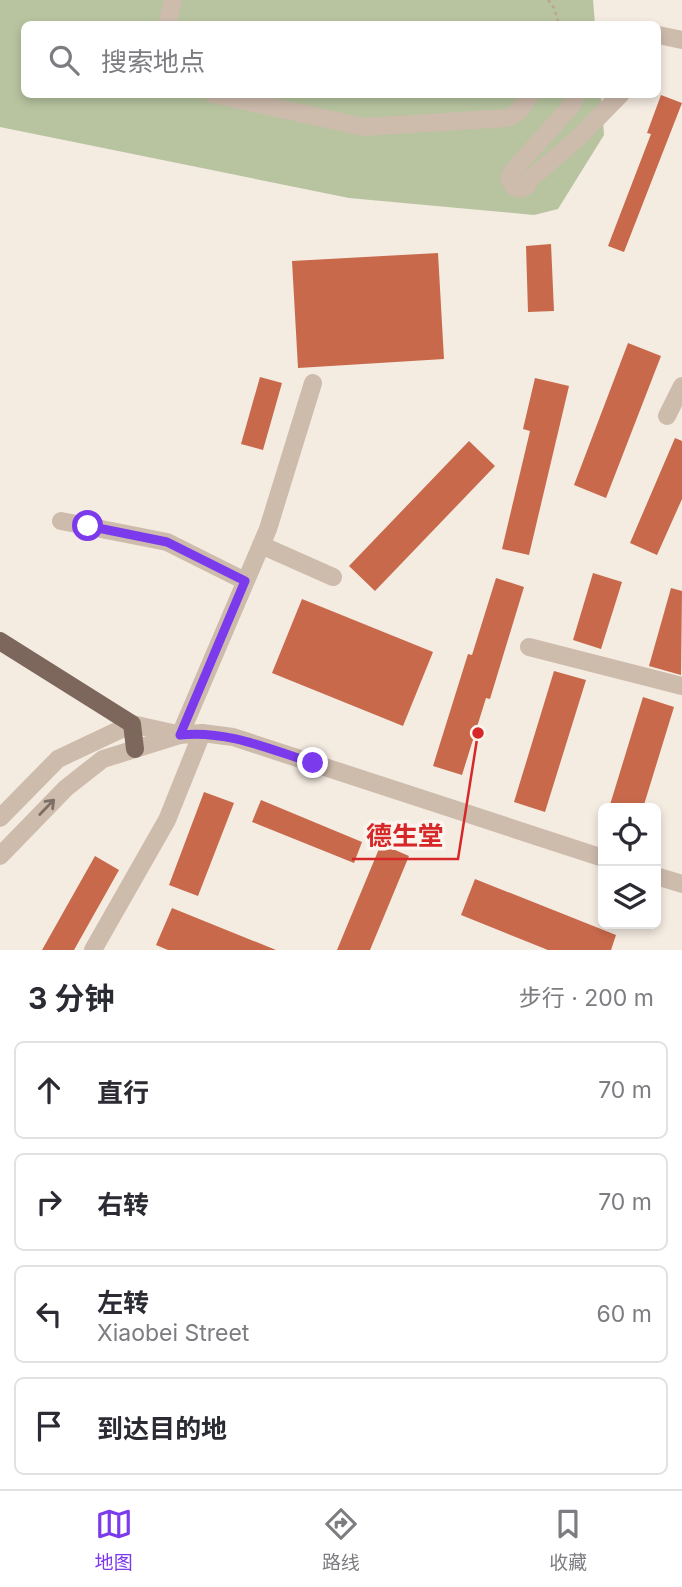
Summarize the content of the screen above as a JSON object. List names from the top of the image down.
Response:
{
  "places": ["德生堂"],
  "page": {
    "search": "搜索地点",
    "heading": ["3 分钟", "步行 · 200 m"],
    "list": [
      ["直行", "70 m"],
      ["右转", "70 m"],
      ["左转", "Xiaobei Street", "60 m"],
      "到达目的地"
    ],
    "nav": ["地图", "路线", "收藏"]
  }
}
